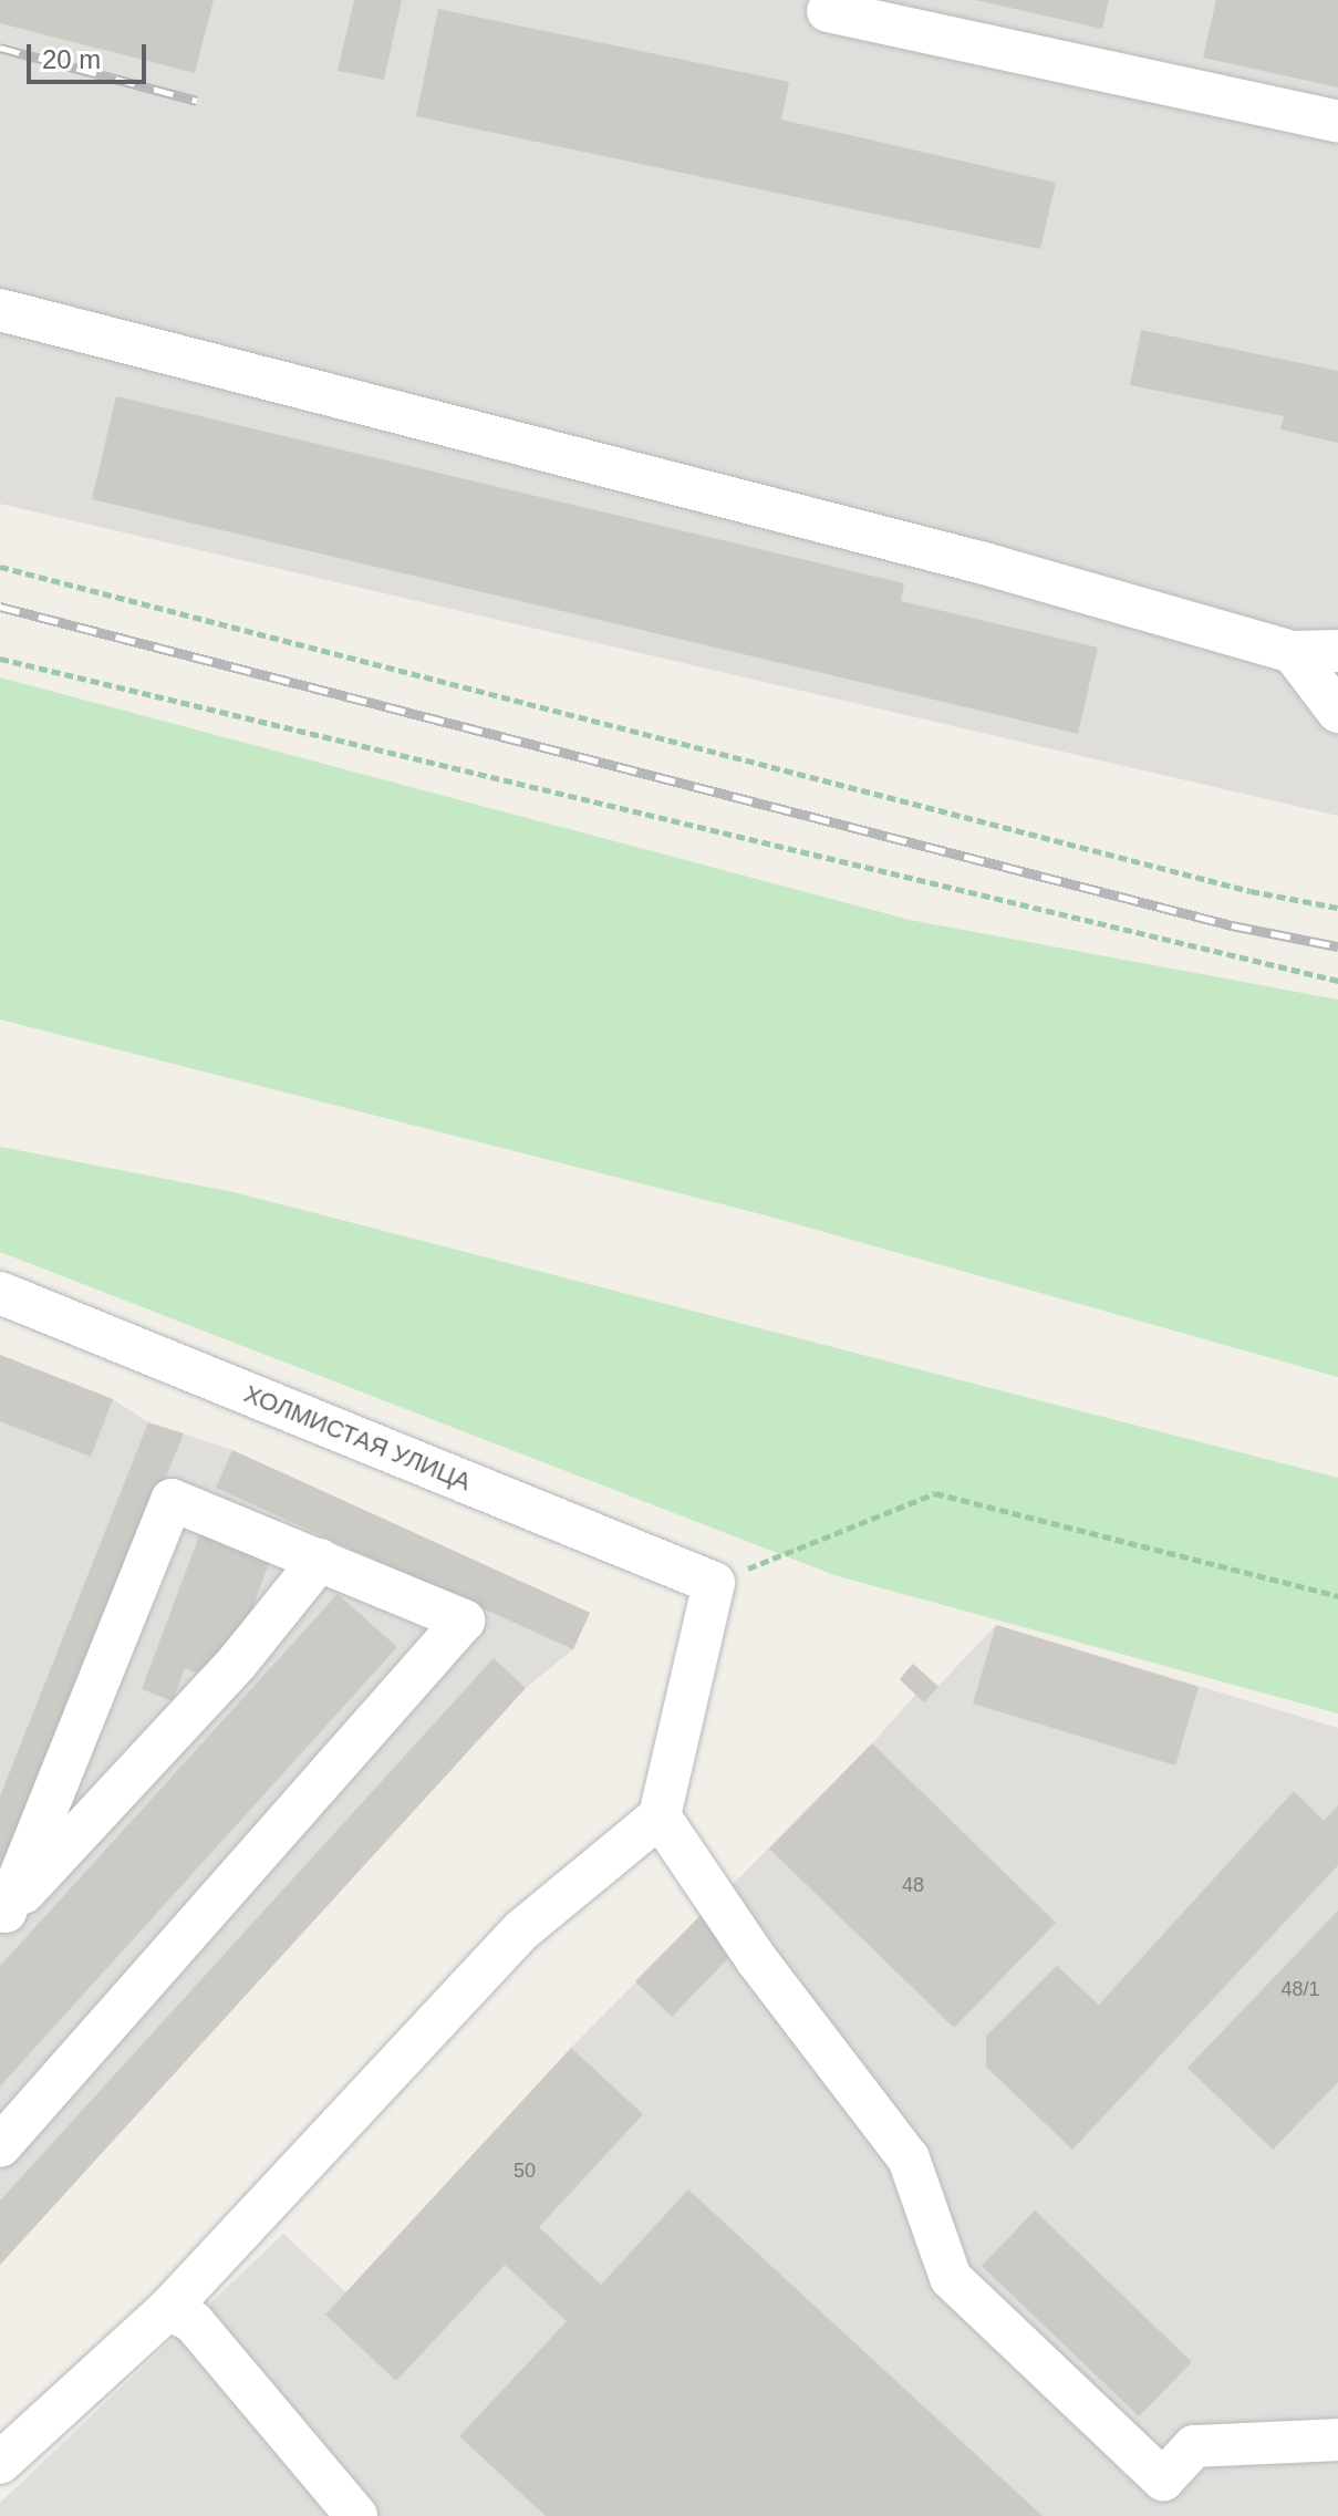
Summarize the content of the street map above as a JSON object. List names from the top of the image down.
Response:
{
  "streets": {
    "lane": ["ХОЛМИСТАЯ УЛИЦА"]
  },
  "house_numbers": ["48", "48/1", "50"],
  "scale_bar": "20 m"
}
